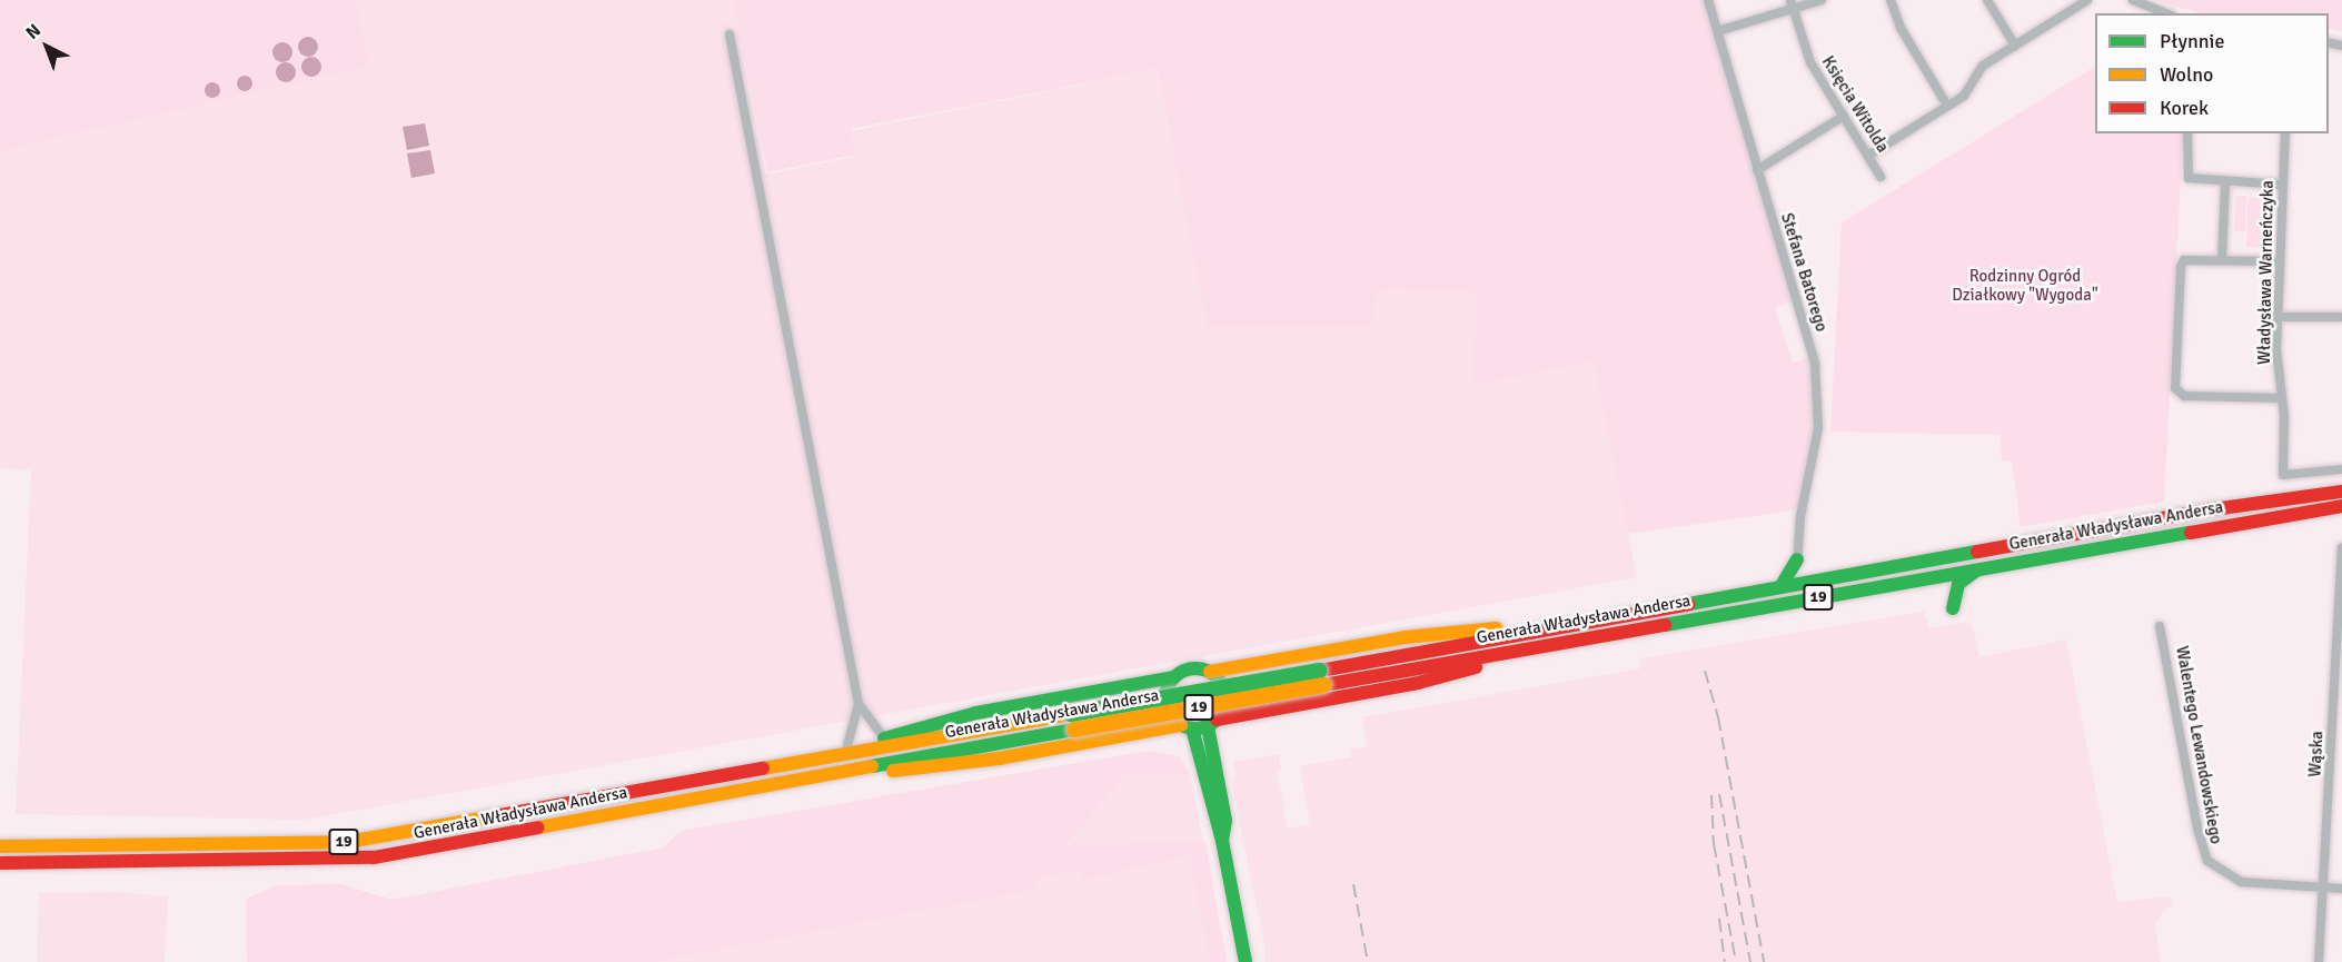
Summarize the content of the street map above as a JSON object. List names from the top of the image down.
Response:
{
  "streets": {
    "main road": ["Generała Władysława Andersa", "19"],
    "street": [
      "Księcia Witolda",
      "Stefana Batorego",
      "Władysława Warneńczyka",
      "Walentego Lewandowskiego",
      "Wąska"
    ]
  },
  "crossings": [
    ["Walentego Lewandowskiego", "Wąska"]
  ],
  "parks": ["Rodzinny Ogród Działkowy \"Wygoda\""],
  "legend": ["Płynnie", "Wolno", "Korek"],
  "north": "top left"
}
